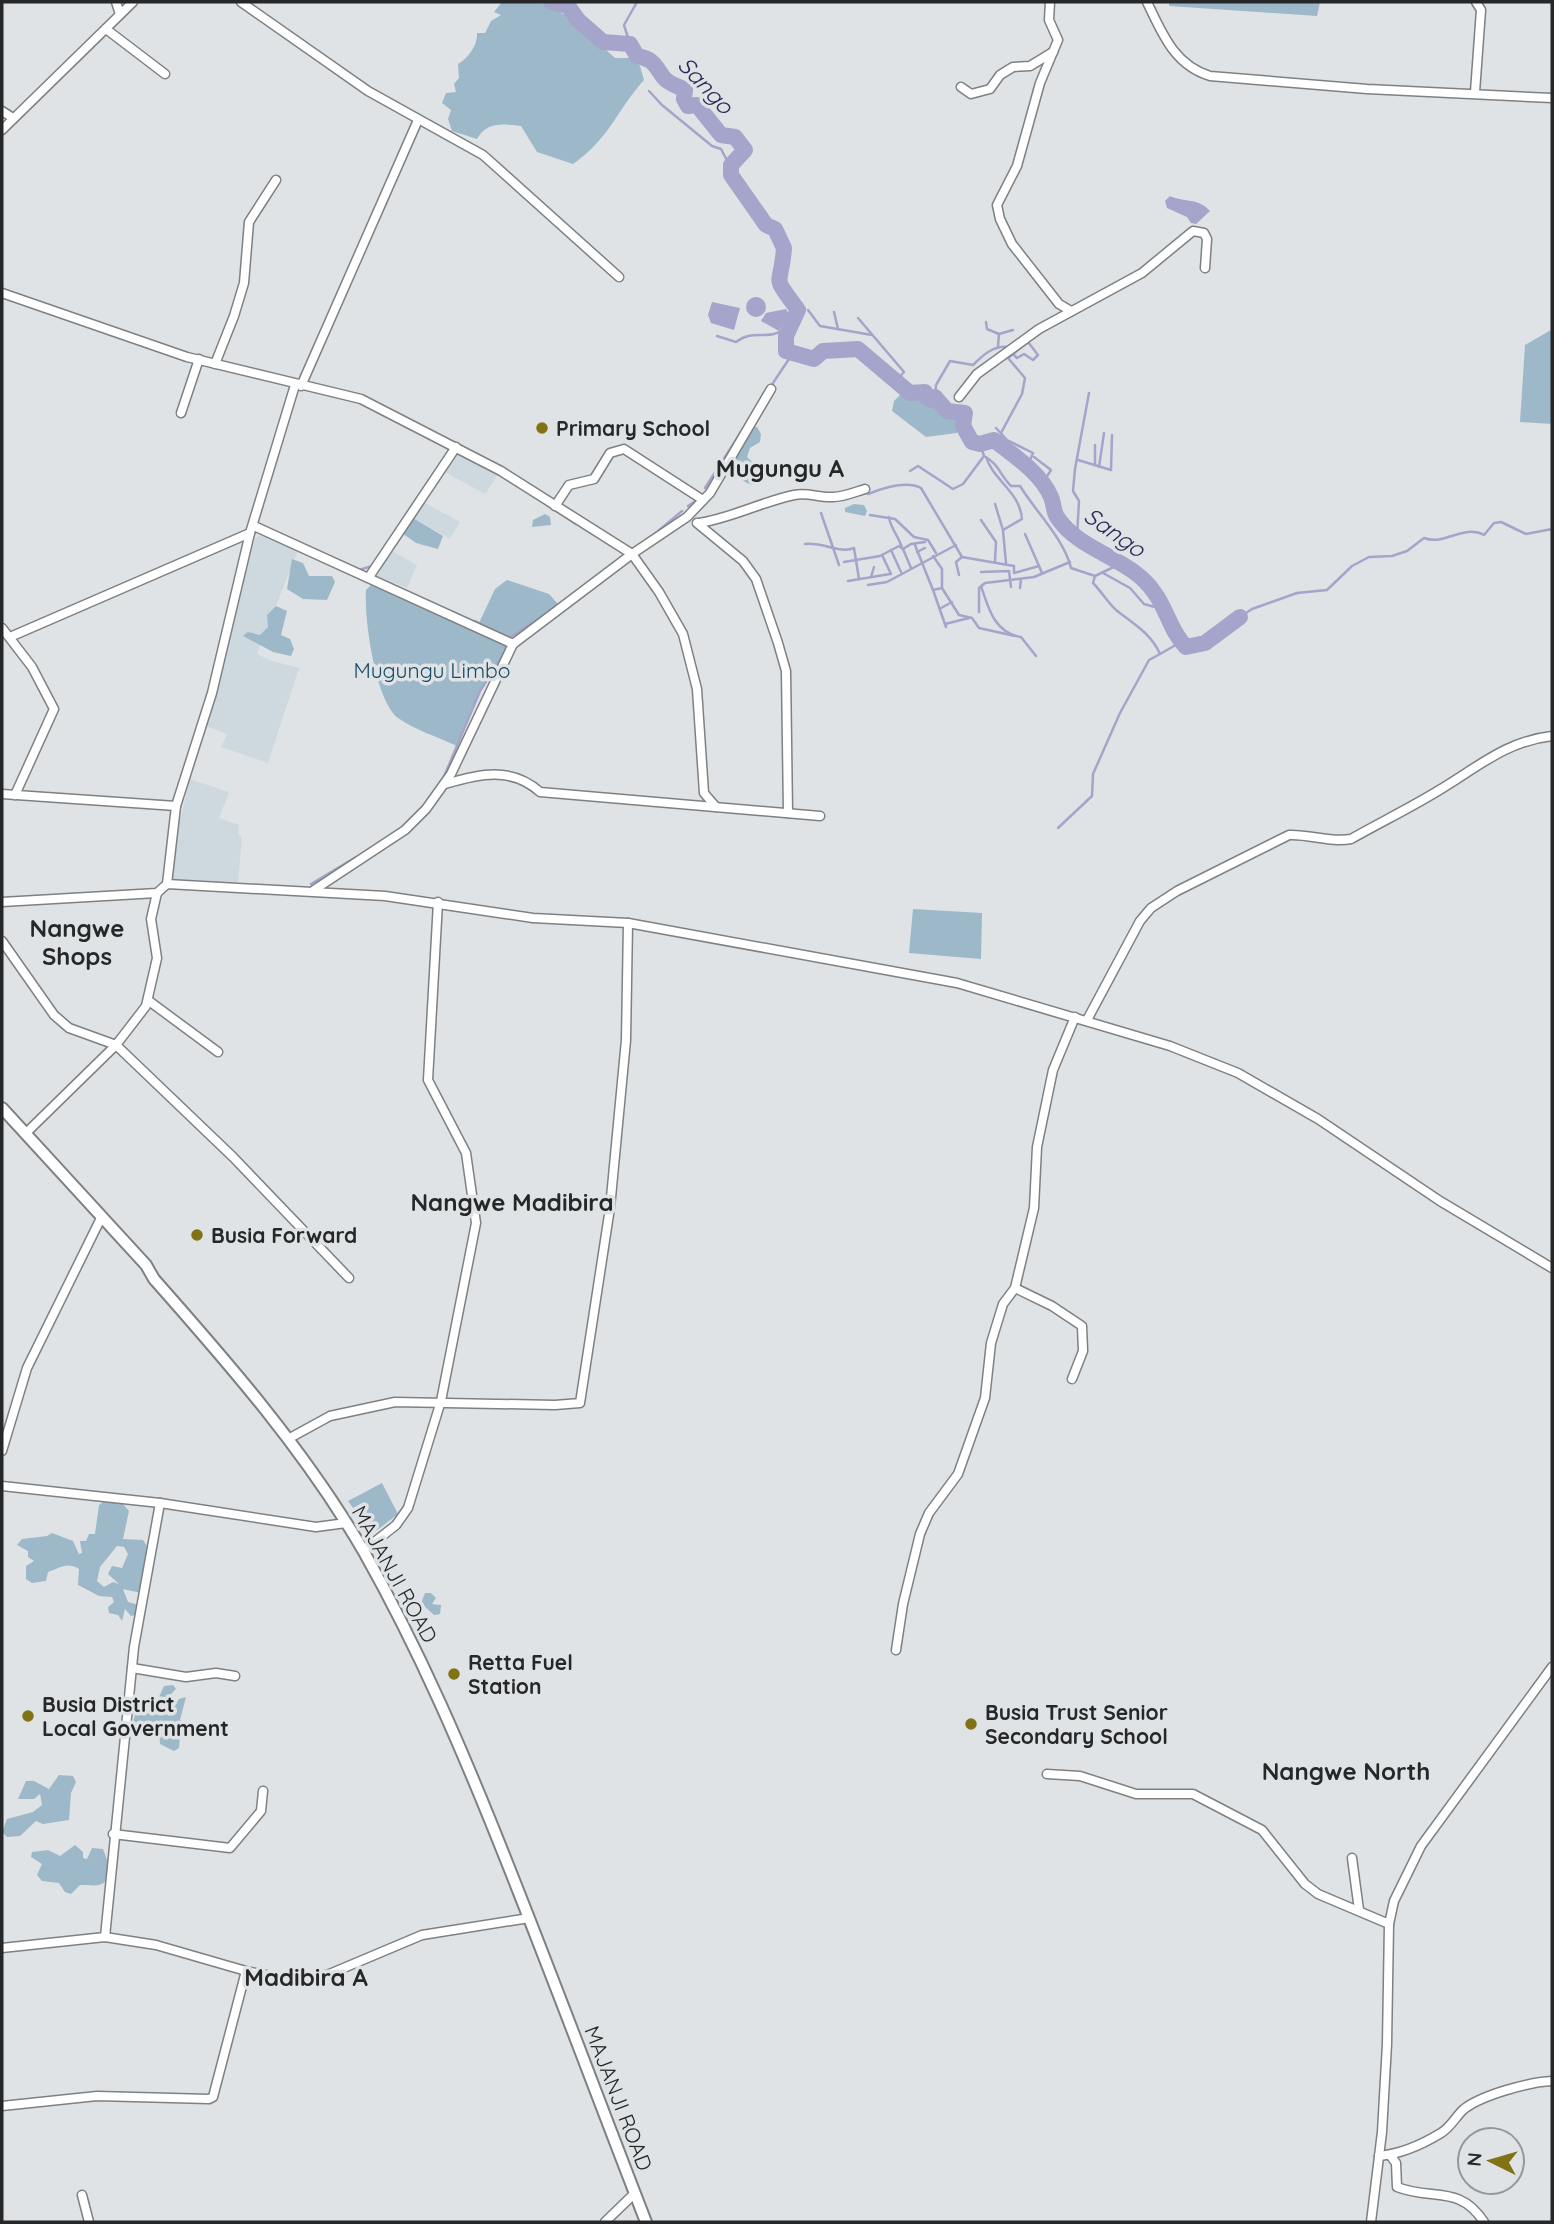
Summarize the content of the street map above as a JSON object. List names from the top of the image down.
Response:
{
  "streets": {
    "main road": ["MAJANJI ROAD"]
  },
  "districts": [
    "Mugungu A",
    "Nangwe Shops",
    "Nangwe Madibira",
    "Nangwe North",
    "Madibira A"
  ],
  "water": ["Sango"],
  "parks": ["Mugungu Limbo"],
  "places": [
    "Primary School",
    "Busia Forward",
    "Retta Fuel Station",
    "Busia District Local Government",
    "Busia Trust Senior Secondary School"
  ],
  "north": "left"
}
